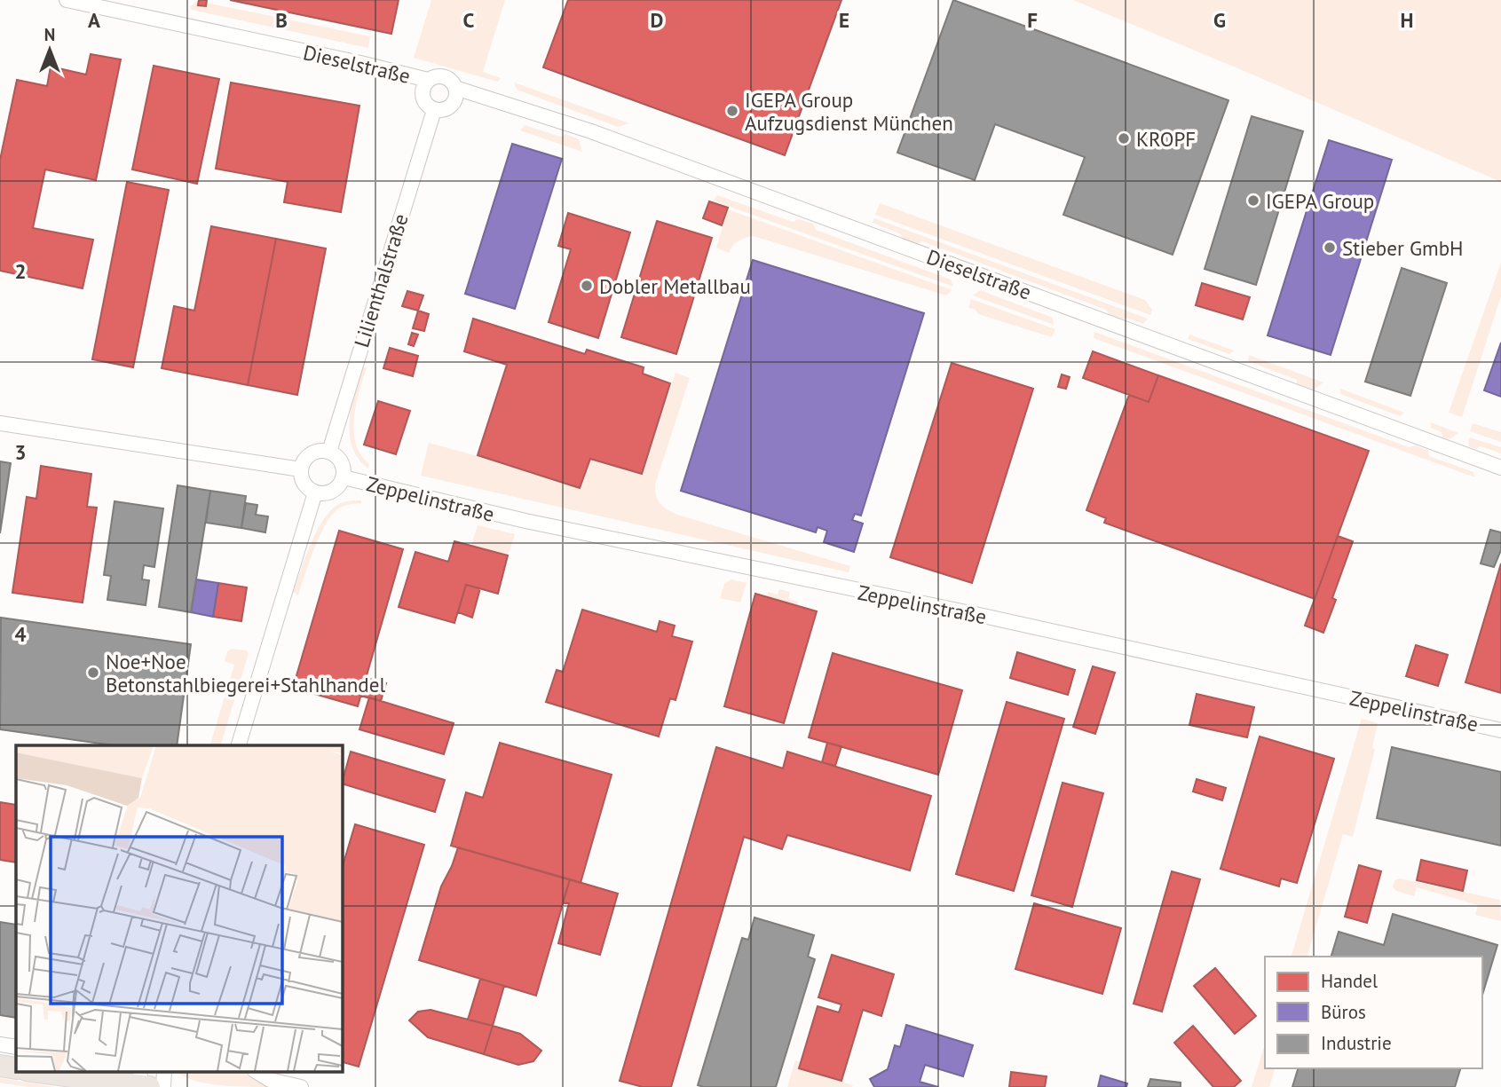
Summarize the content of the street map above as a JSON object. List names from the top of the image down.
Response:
{
  "streets": {
    "street": ["Dieselstraße", "Lilienthalstraße", "Zeppelinstraße"]
  },
  "crossings": [
    ["Dieselstraße", "Lilienthalstraße"],
    ["Lilienthalstraße", "Zeppelinstraße"]
  ],
  "places": [
    "IGEPA Group Aufzugsdienst München",
    "KROPF",
    "IGEPA Group",
    "Stieber GmbH",
    "Dobler Metallbau",
    "Noe+Noe Betonstahlbiegerei+Stahlhandel"
  ],
  "legend": ["Handel", "Büros", "Industrie"],
  "north": "top",
  "grid": {
    "columns": [
      "A",
      "B",
      "C",
      "D",
      "E",
      "F",
      "G",
      "H"
    ],
    "rows": ["2", "3", "4"]
  }
}
